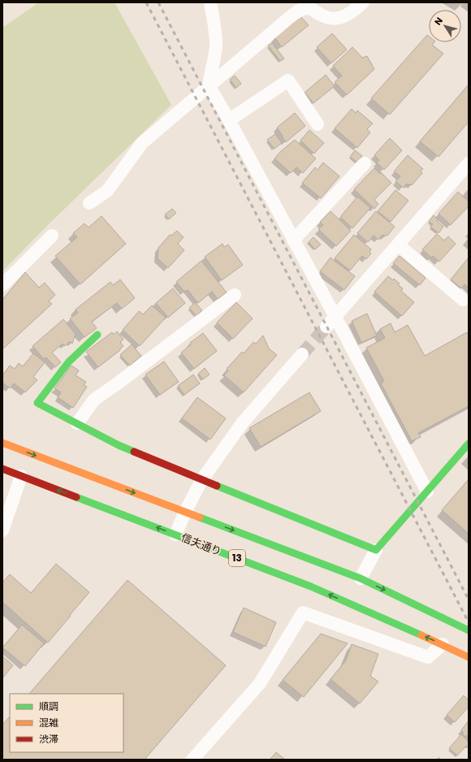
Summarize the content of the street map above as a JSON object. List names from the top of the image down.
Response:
{
  "streets": {
    "main road": ["信夫通り", "13"]
  },
  "legend": ["順調", "混雑", "渋滞"],
  "north": "top left"
}
